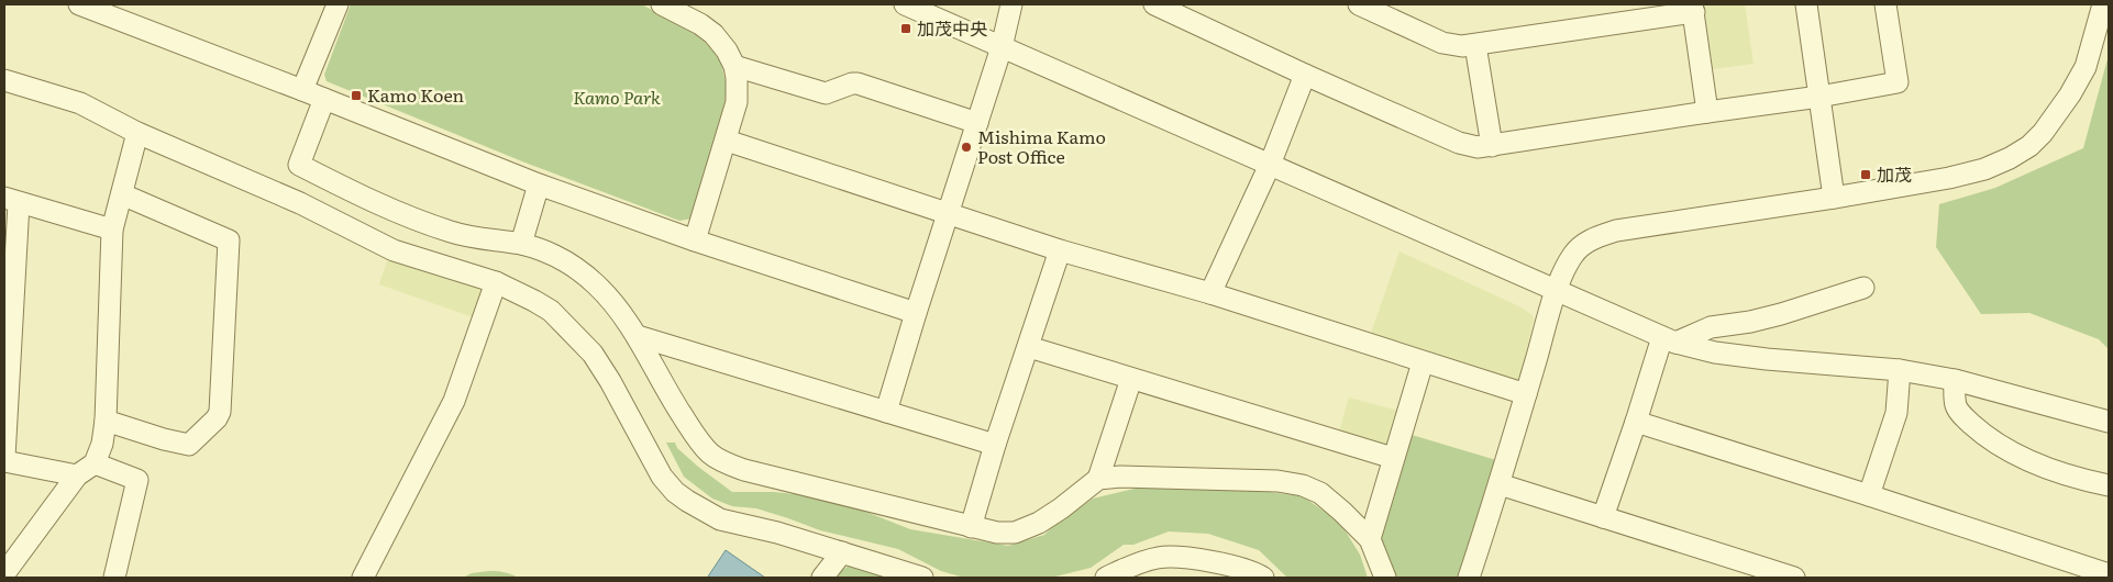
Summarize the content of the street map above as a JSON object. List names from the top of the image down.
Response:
{
  "parks": ["Kamo Park"],
  "places": {
    "transit": ["加茂中央", "Kamo Koen", "加茂"],
    "other": ["Mishima Kamo Post Office"]
  }
}
